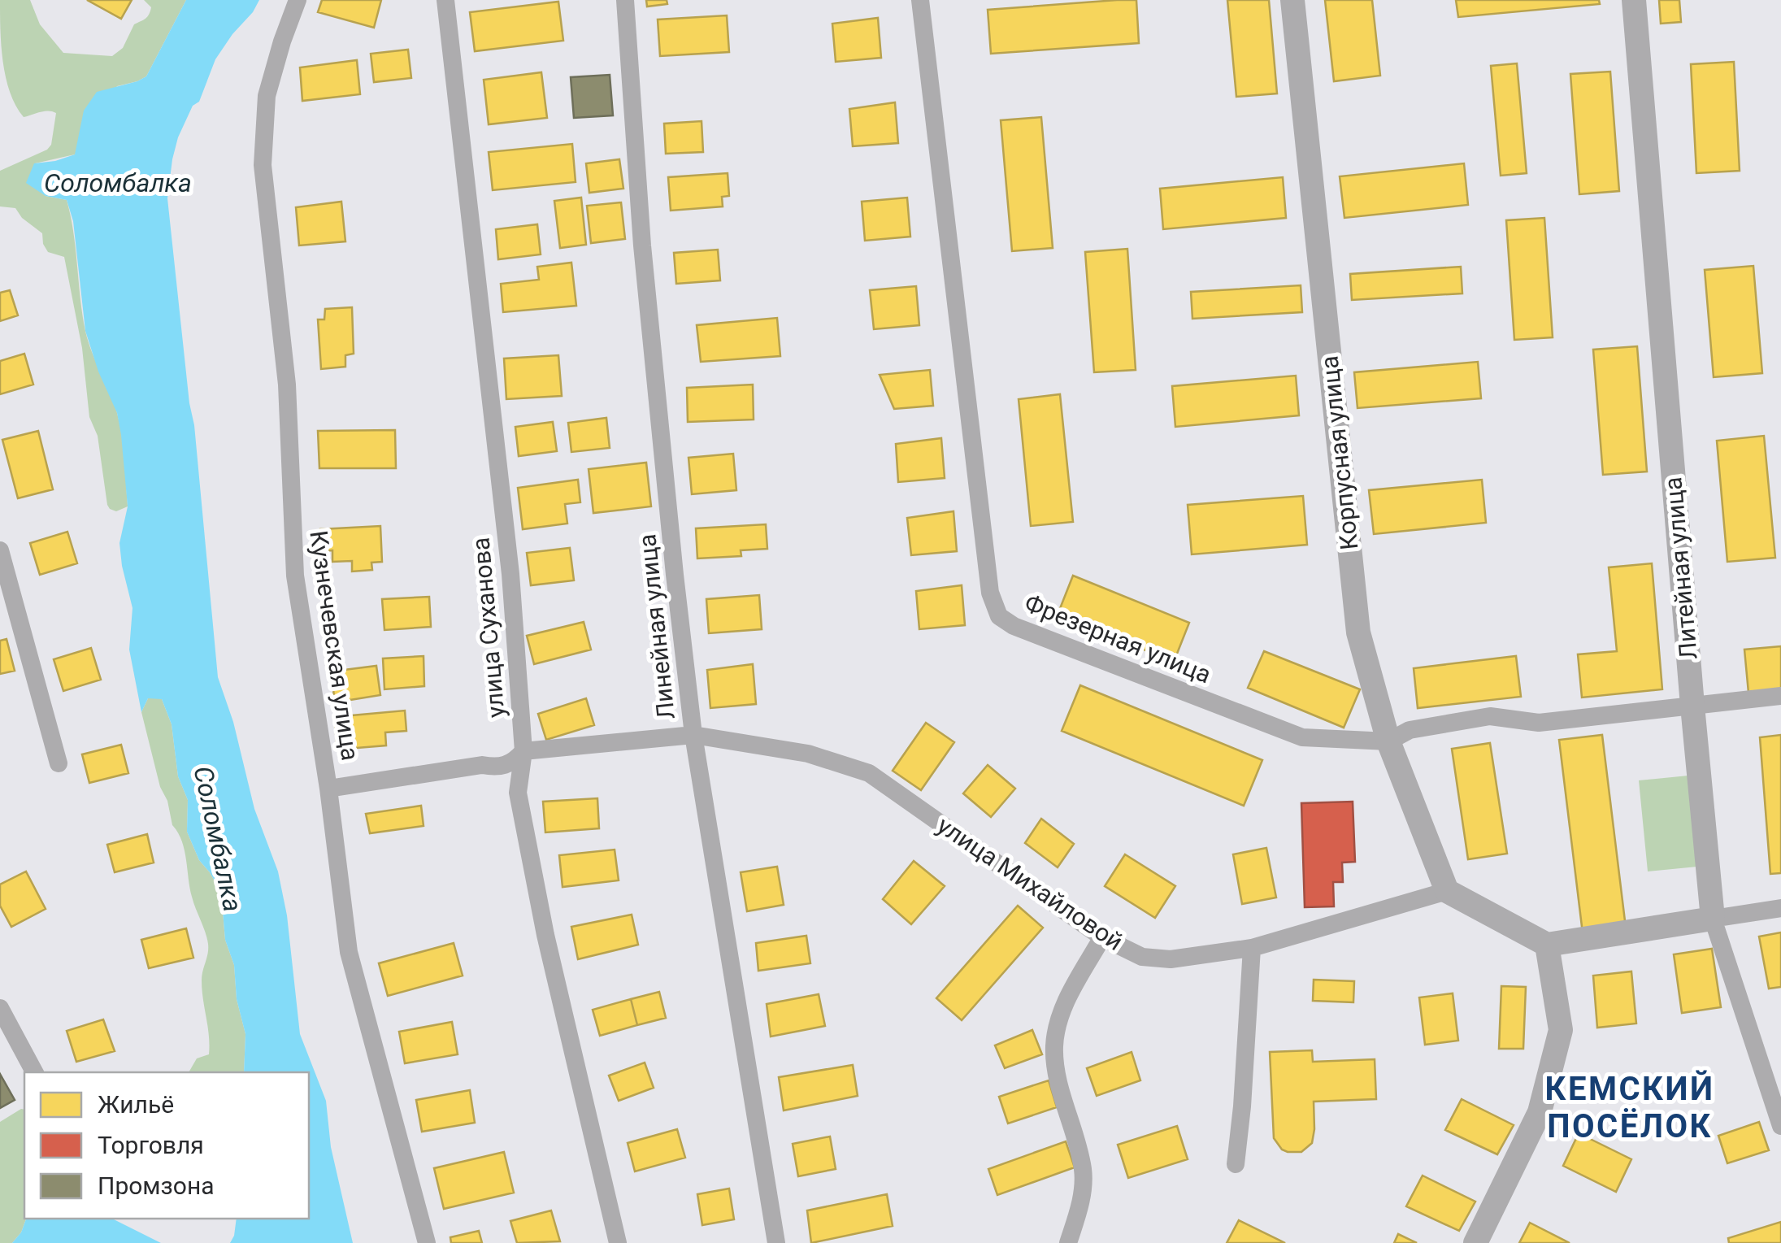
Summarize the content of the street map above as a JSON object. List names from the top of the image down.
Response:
{
  "streets": {
    "street": [
      "Корпусная улица",
      "Литейная улица",
      "Линейная улица",
      "улица Суханова",
      "Фрезерная улица",
      "Кузнечевская улица",
      "улица Михайловой"
    ]
  },
  "crossings": [
    ["Корпусная улица", "Фрезерная улица"],
    ["Корпусная улица", "улица Михайловой"],
    ["Литейная улица", "Фрезерная улица"],
    ["Линейная улица", "улица Михайловой"],
    ["улица Суханова", "улица Михайловой"],
    ["Кузнечевская улица", "улица Михайловой"]
  ],
  "districts": ["КЕМСКИЙ ПОСЁЛОК"],
  "water": ["Соломбалка"],
  "legend": ["Жильё", "Торговля", "Промзона"]
}
